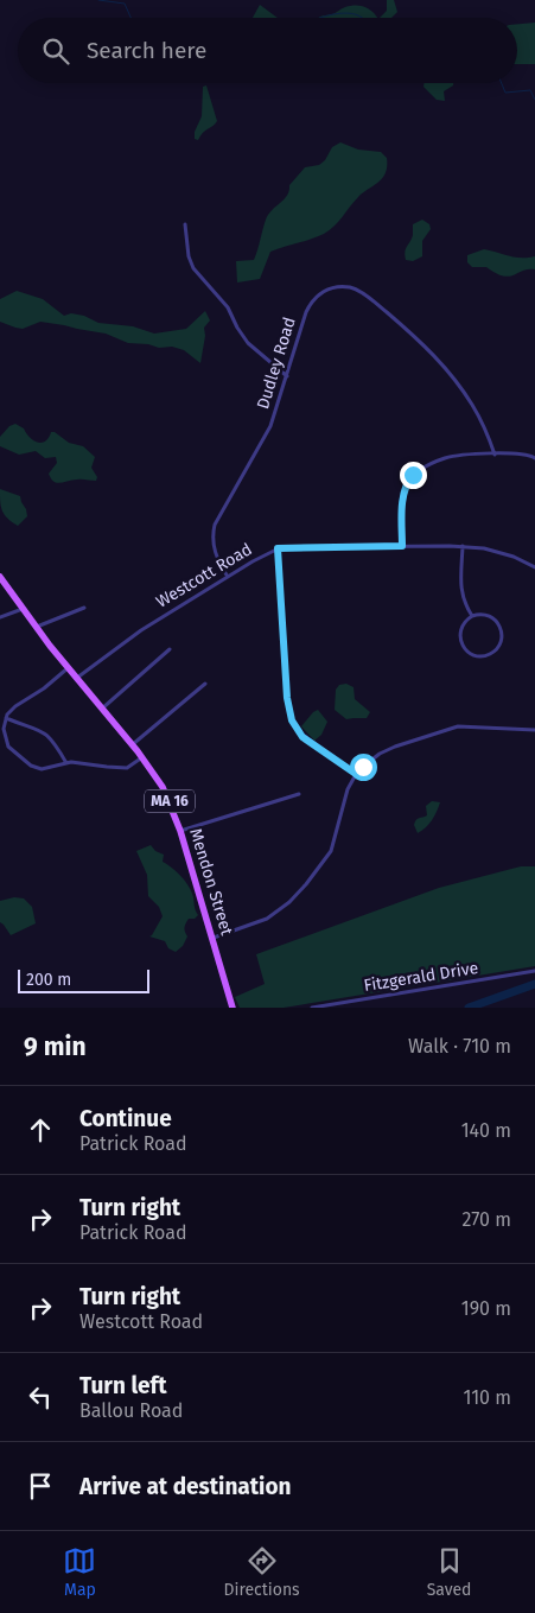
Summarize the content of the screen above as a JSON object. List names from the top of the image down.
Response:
{
  "streets": {
    "main road": ["MA 16", "Mendon Street"],
    "street": ["Dudley Road", "Westcott Road", "Fitzgerald Drive"]
  },
  "crossings": [
    ["Dudley Road", "Westcott Road"],
    ["Westcott Road", "Mendon Street"],
    ["MA 16", "Mendon Street"]
  ],
  "scale_bar": "200 m",
  "page": {
    "search": "Search here",
    "scale": "200 m",
    "heading": ["9 min", "Walk · 710 m"],
    "list": [
      ["Continue", "Patrick Road", "140 m"],
      ["Turn right", "Patrick Road", "270 m"],
      ["Turn right", "Westcott Road", "190 m"],
      ["Turn left", "Ballou Road", "110 m"],
      "Arrive at destination"
    ],
    "nav": ["Map", "Directions", "Saved"]
  }
}
